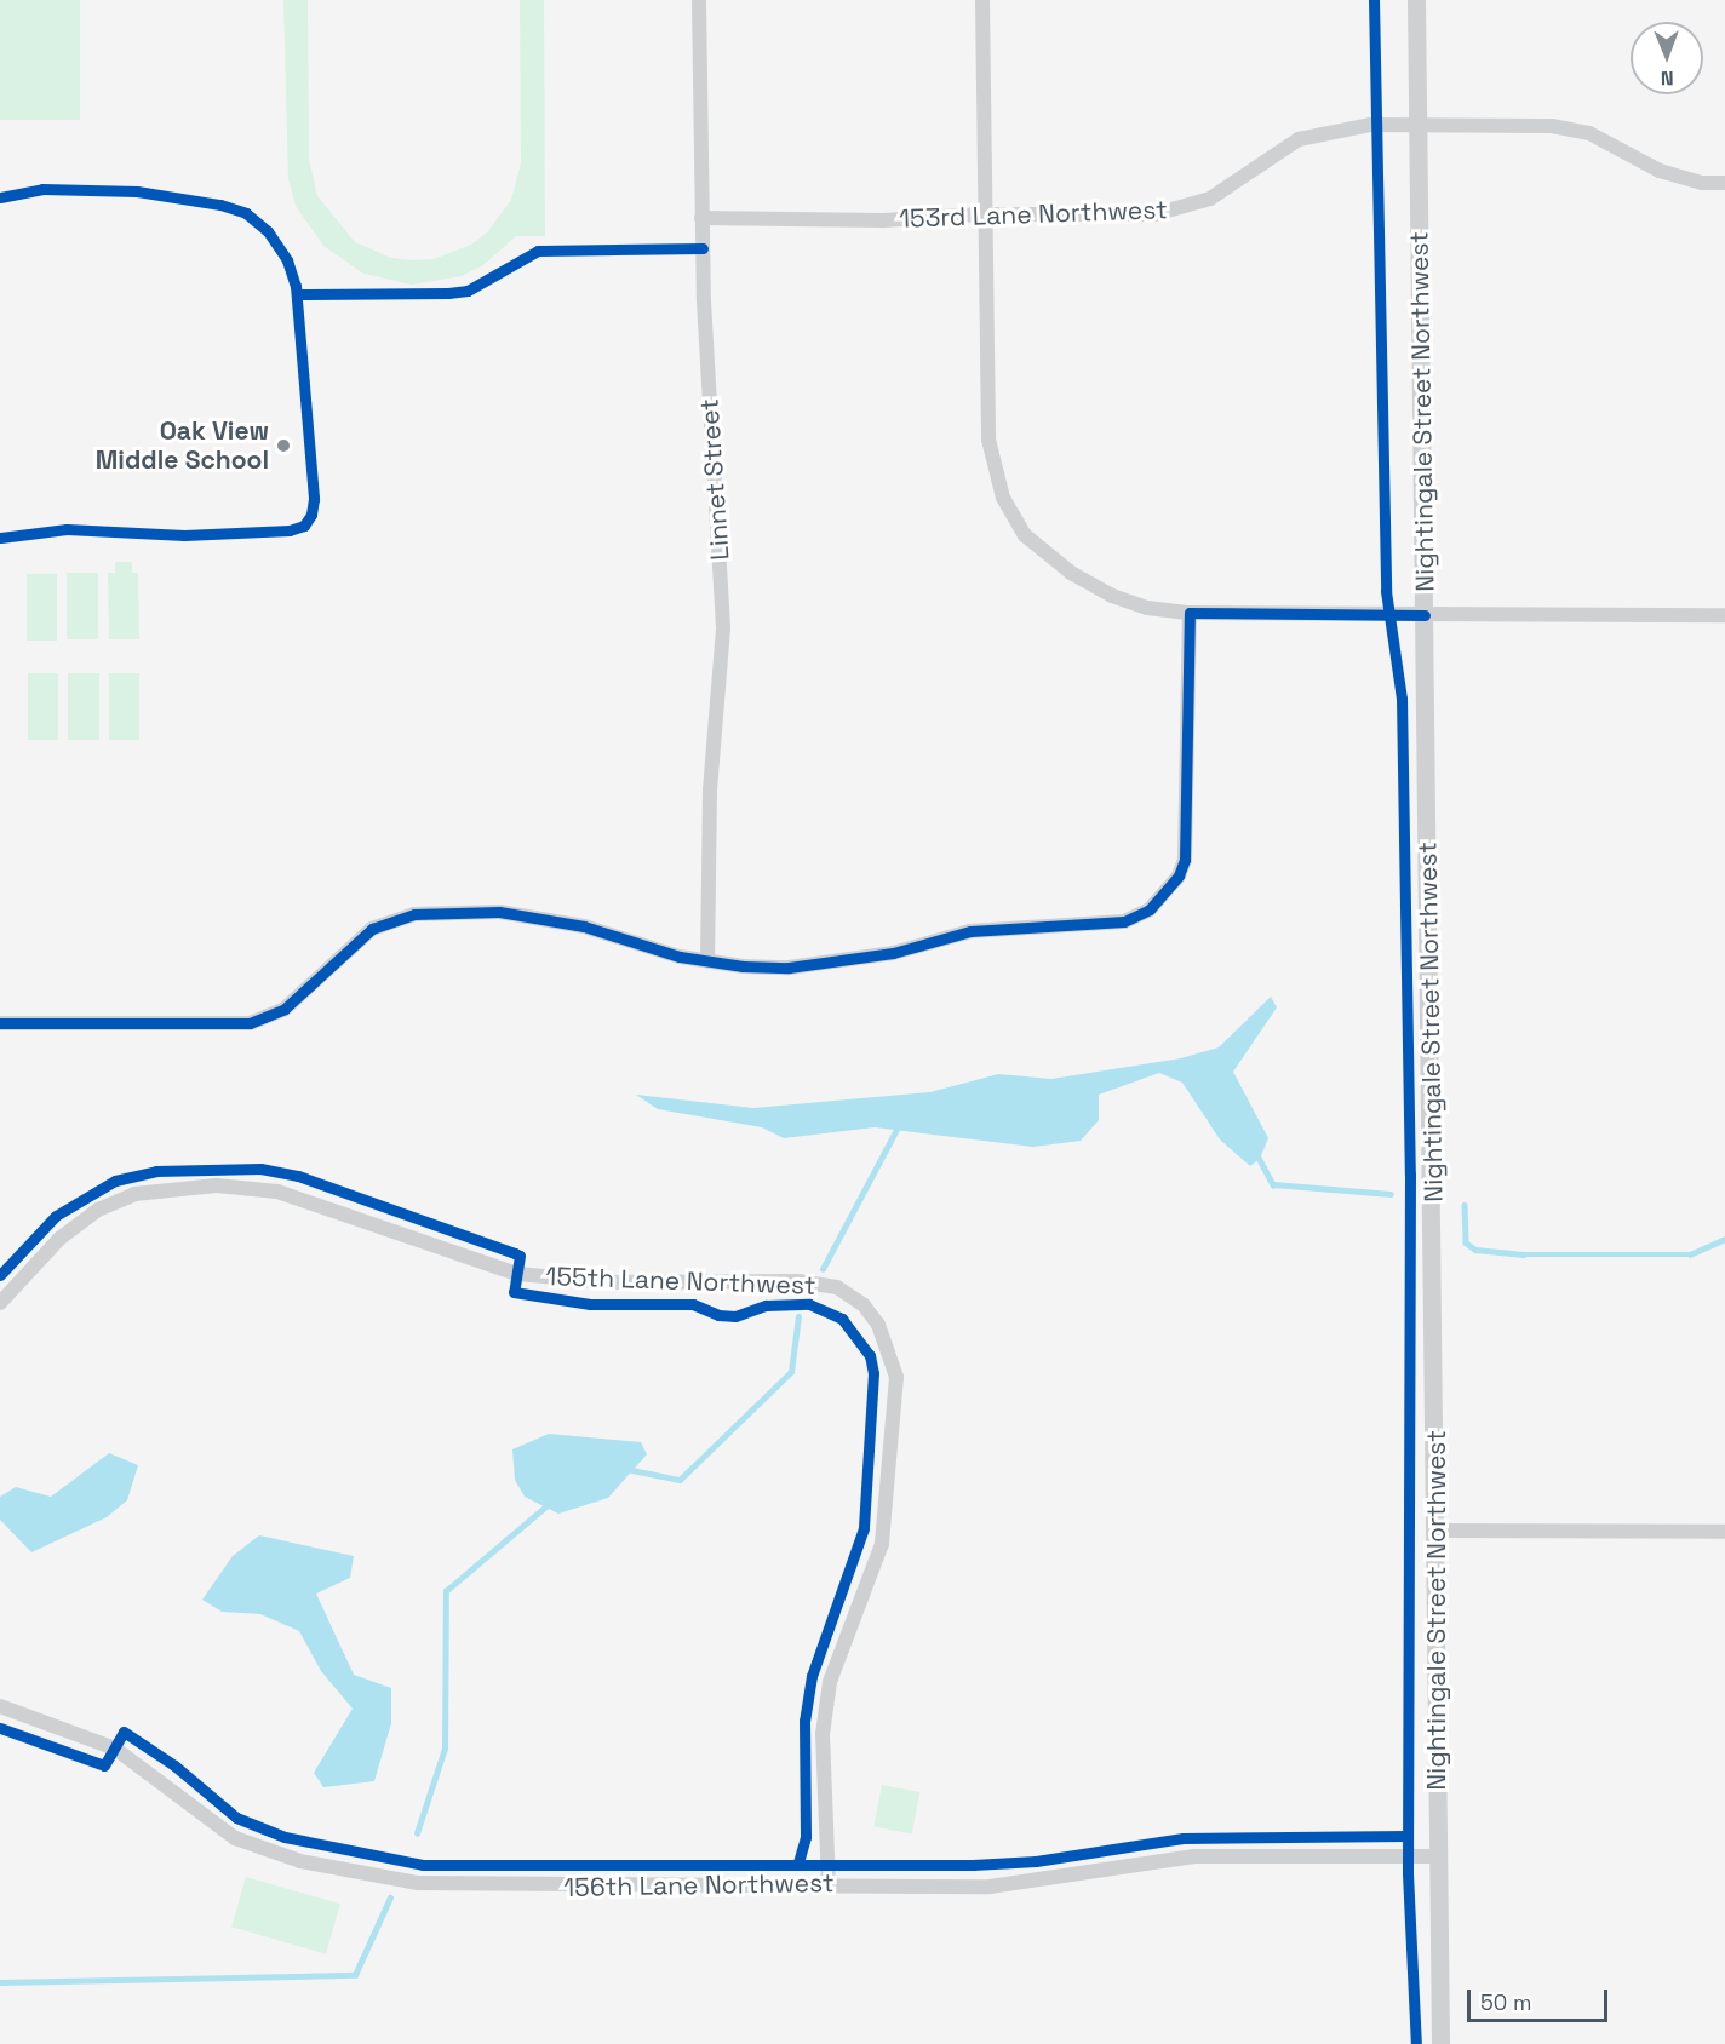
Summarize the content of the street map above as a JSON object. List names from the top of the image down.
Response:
{
  "streets": {
    "street": [
      "153rd Lane Northwest",
      "Nightingale Street Northwest",
      "Linnet Street",
      "155th Lane Northwest",
      "156th Lane Northwest"
    ]
  },
  "crossings": [
    ["153rd Lane Northwest", "Nightingale Street Northwest"],
    ["153rd Lane Northwest", "Linnet Street"],
    ["Nightingale Street Northwest", "156th Lane Northwest"],
    ["155th Lane Northwest", "156th Lane Northwest"]
  ],
  "places": ["Oak View Middle School"],
  "scale_bar": "50 m",
  "north": "bottom"
}
